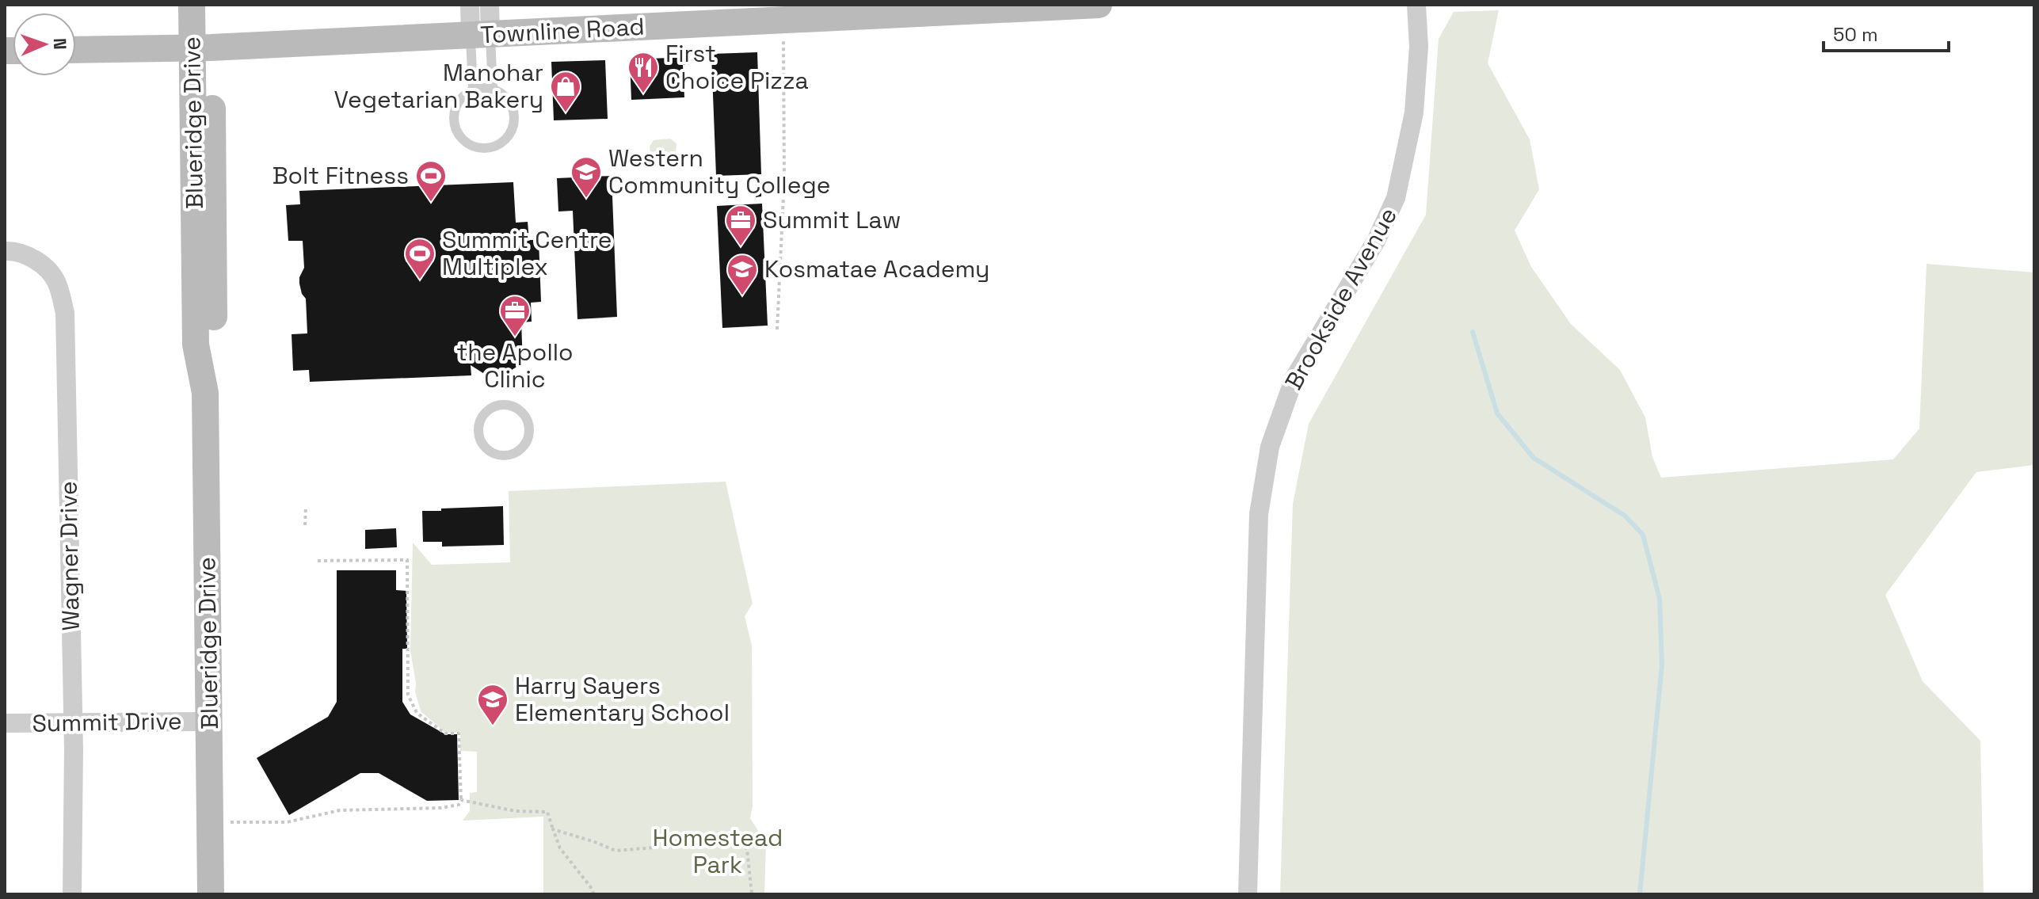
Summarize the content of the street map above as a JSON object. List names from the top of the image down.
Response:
{
  "streets": {
    "street": [
      "Townline Road",
      "Blueridge Drive",
      "Brookside Avenue",
      "Wagner Drive",
      "Summit Drive"
    ]
  },
  "crossings": [
    ["Townline Road", "Blueridge Drive"],
    ["Blueridge Drive", "Summit Drive"],
    ["Wagner Drive", "Summit Drive"]
  ],
  "parks": ["Homestead Park"],
  "places": {
    "restaurant": ["First Choice Pizza"],
    "shop": ["Manohar Vegetarian Bakery"],
    "school or university": ["Western Community College", "Kosmatae Academy", "Harry Sayers Elementary School"],
    "sports": ["Bolt Fitness", "Summit Centre Multiplex"],
    "office": ["Summit Law", "the Apollo Clinic"]
  },
  "scale_bar": "50 m",
  "north": "right"
}
